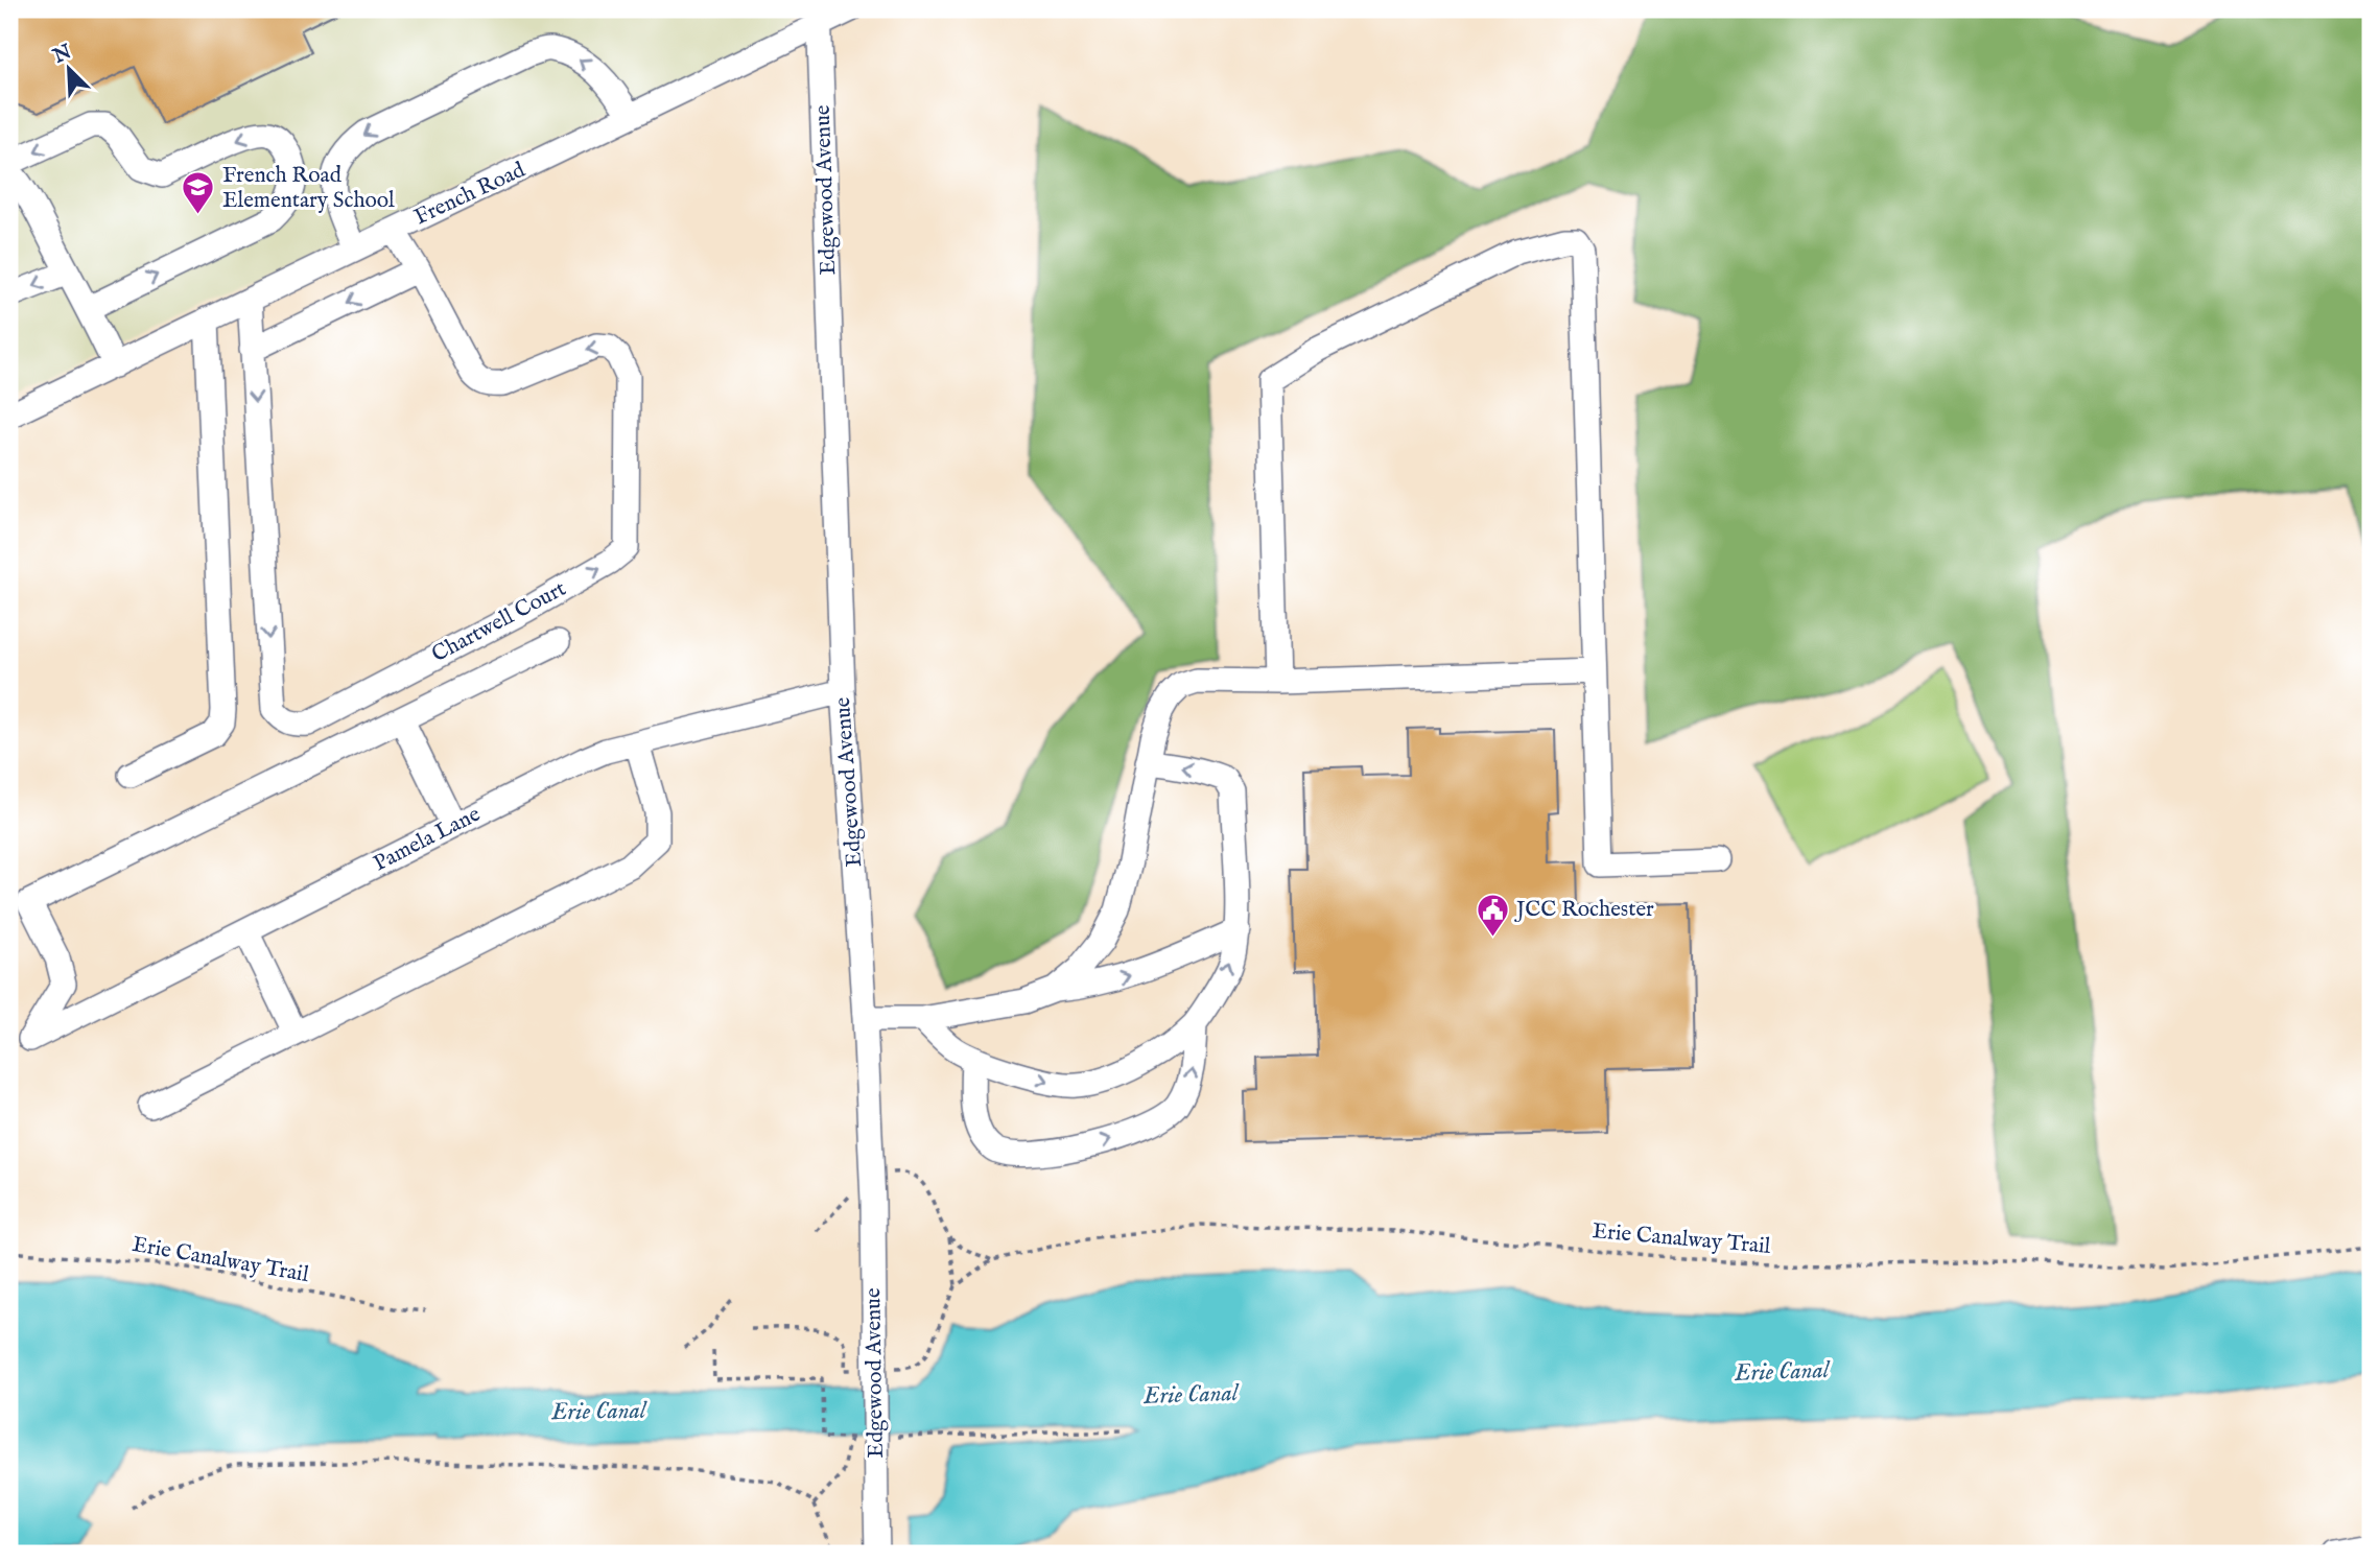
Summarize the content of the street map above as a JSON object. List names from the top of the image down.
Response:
{
  "streets": {
    "street": [
      "Edgewood Avenue",
      "French Road",
      "Chartwell Court",
      "Pamela Lane"
    ],
    "path": ["Erie Canalway Trail"]
  },
  "crossings": [
    ["Edgewood Avenue", "French Road"],
    ["Edgewood Avenue", "Pamela Lane"],
    ["French Road", "Chartwell Court"]
  ],
  "water": ["Erie Canal"],
  "places": {
    "school or university": ["French Road Elementary School"],
    "public building": ["JCC Rochester"]
  },
  "north": "top left"
}
